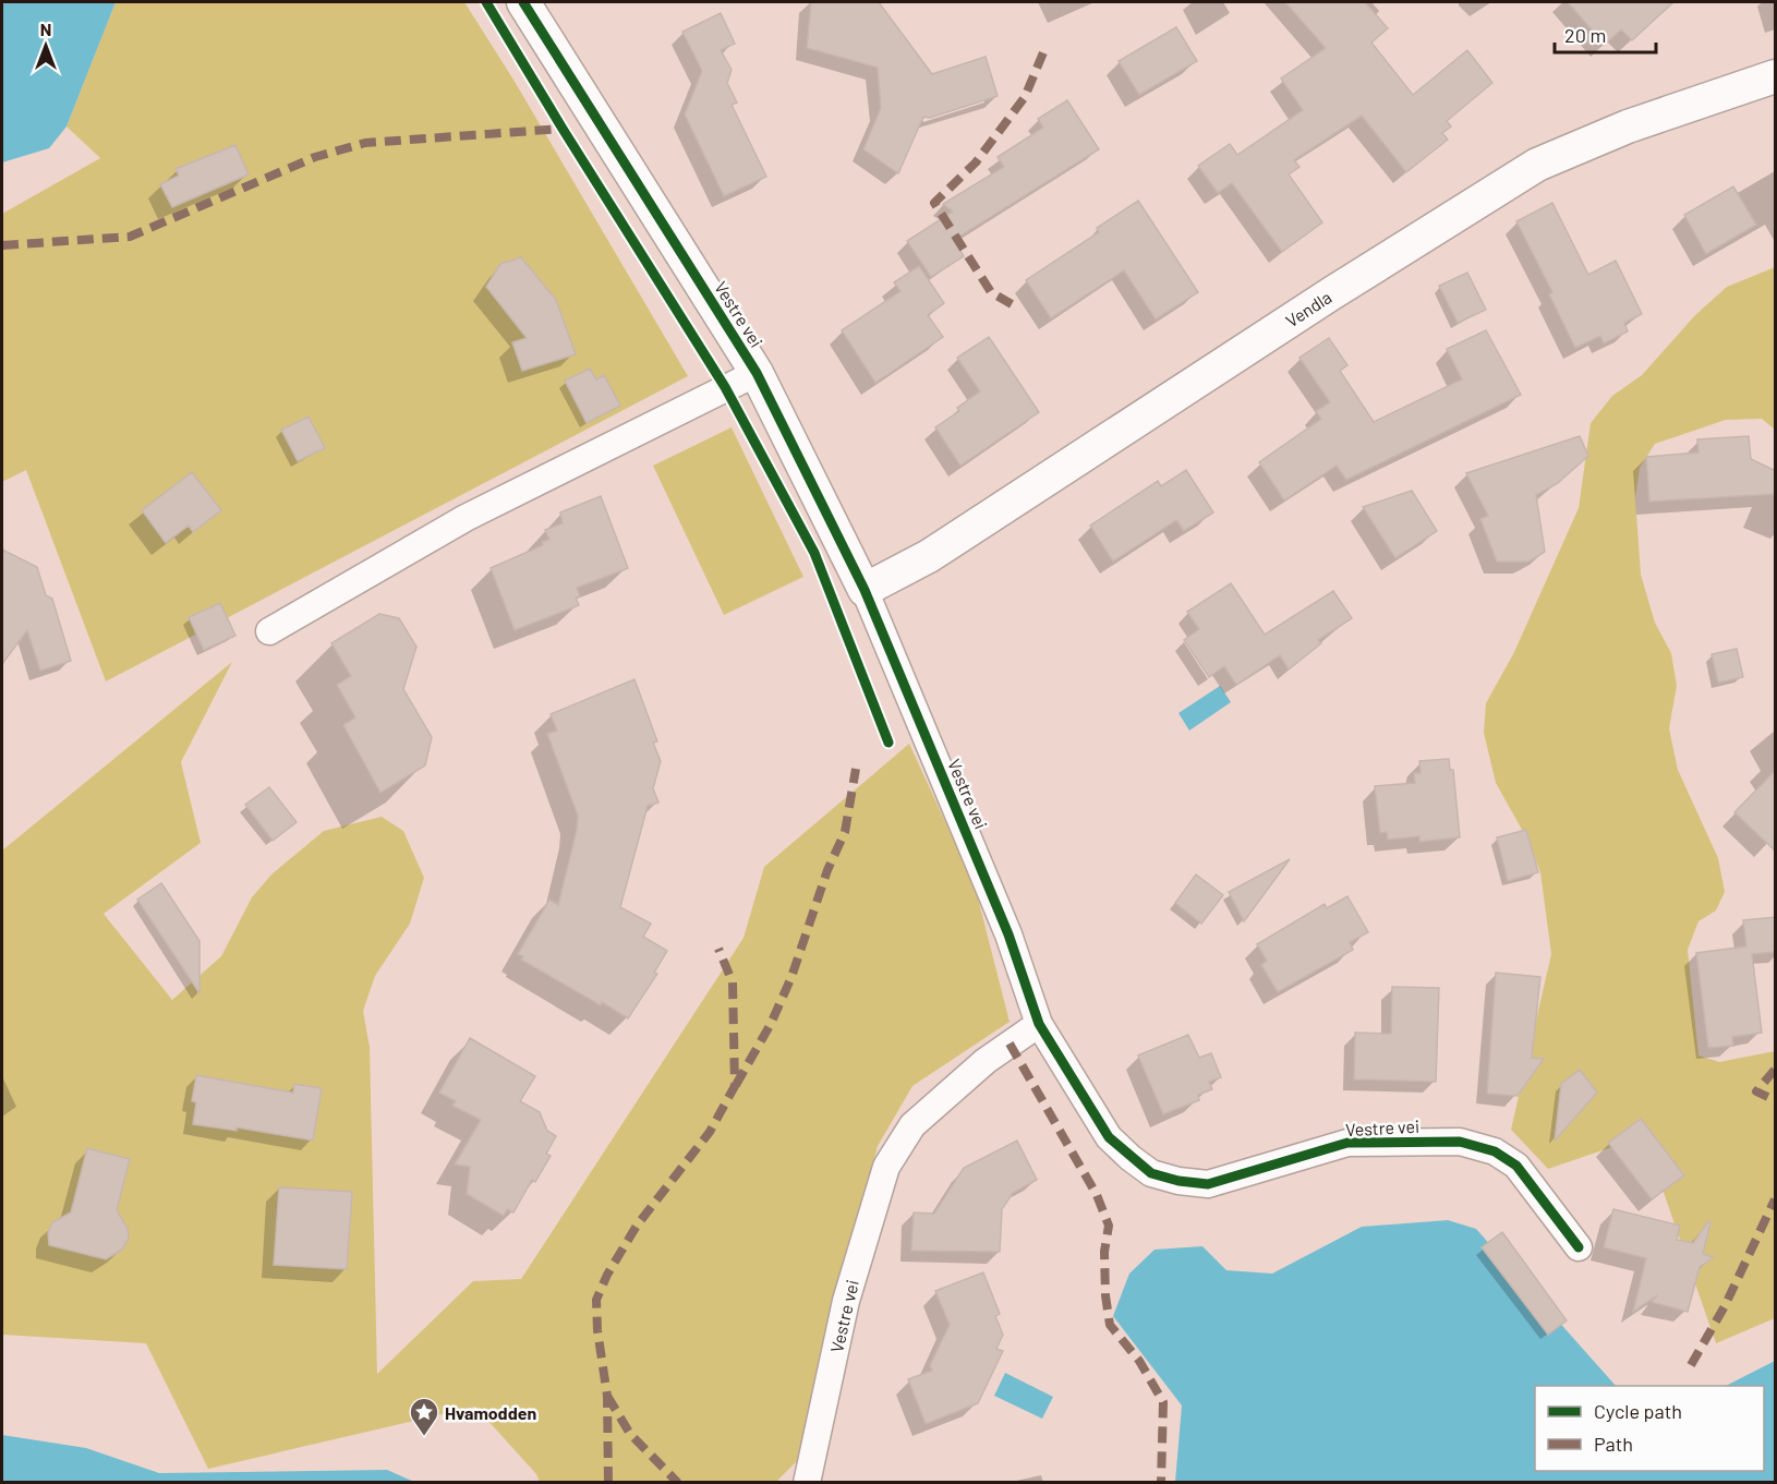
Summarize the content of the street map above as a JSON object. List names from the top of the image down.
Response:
{
  "streets": {
    "street": ["Vendla", "Vestre vei"]
  },
  "crossings": [
    ["Vendla", "Vestre vei"]
  ],
  "places": {
    "place": ["Hvamodden"]
  },
  "legend": ["Cycle path", "Path"],
  "scale_bar": "20 m",
  "north": "top"
}
